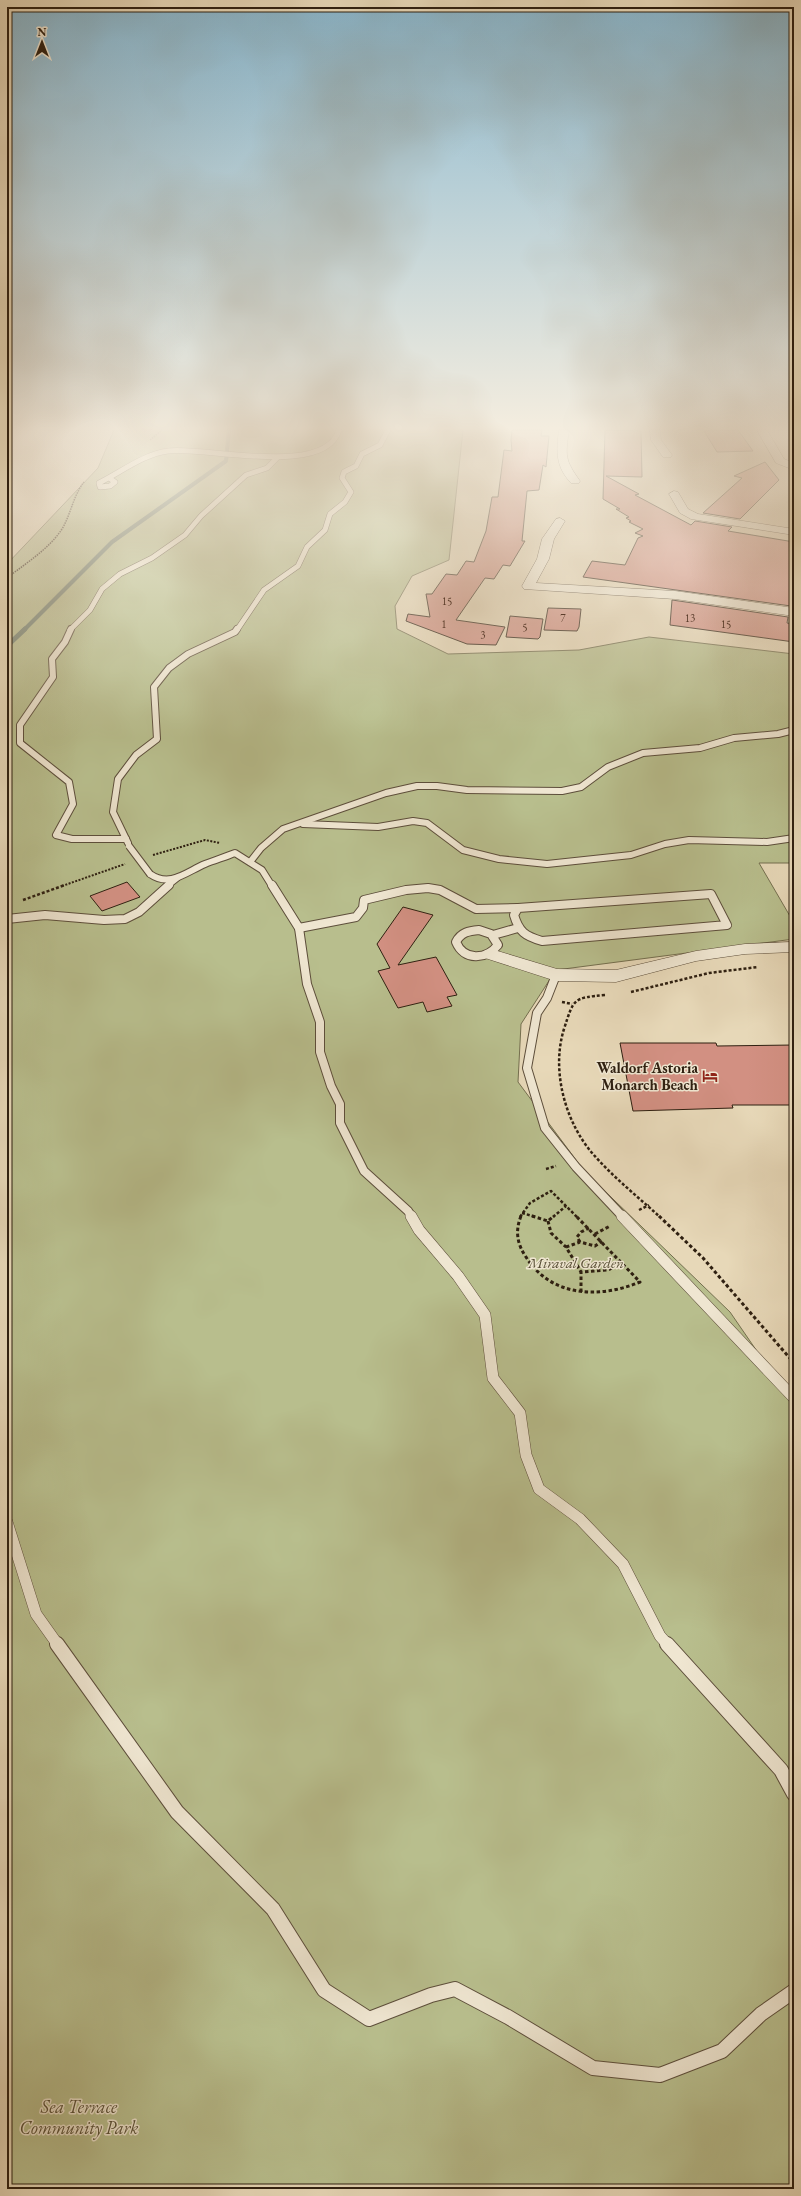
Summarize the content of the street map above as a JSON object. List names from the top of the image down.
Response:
{
  "parks": ["Miraval Garden", "Sea Terrace Community Park"],
  "places": {
    "hotel": ["Waldorf Astoria Monarch Beach"]
  },
  "house_numbers": [
    "15",
    "7",
    "13",
    "1",
    "15",
    "5",
    "3"
  ],
  "north": "top"
}
